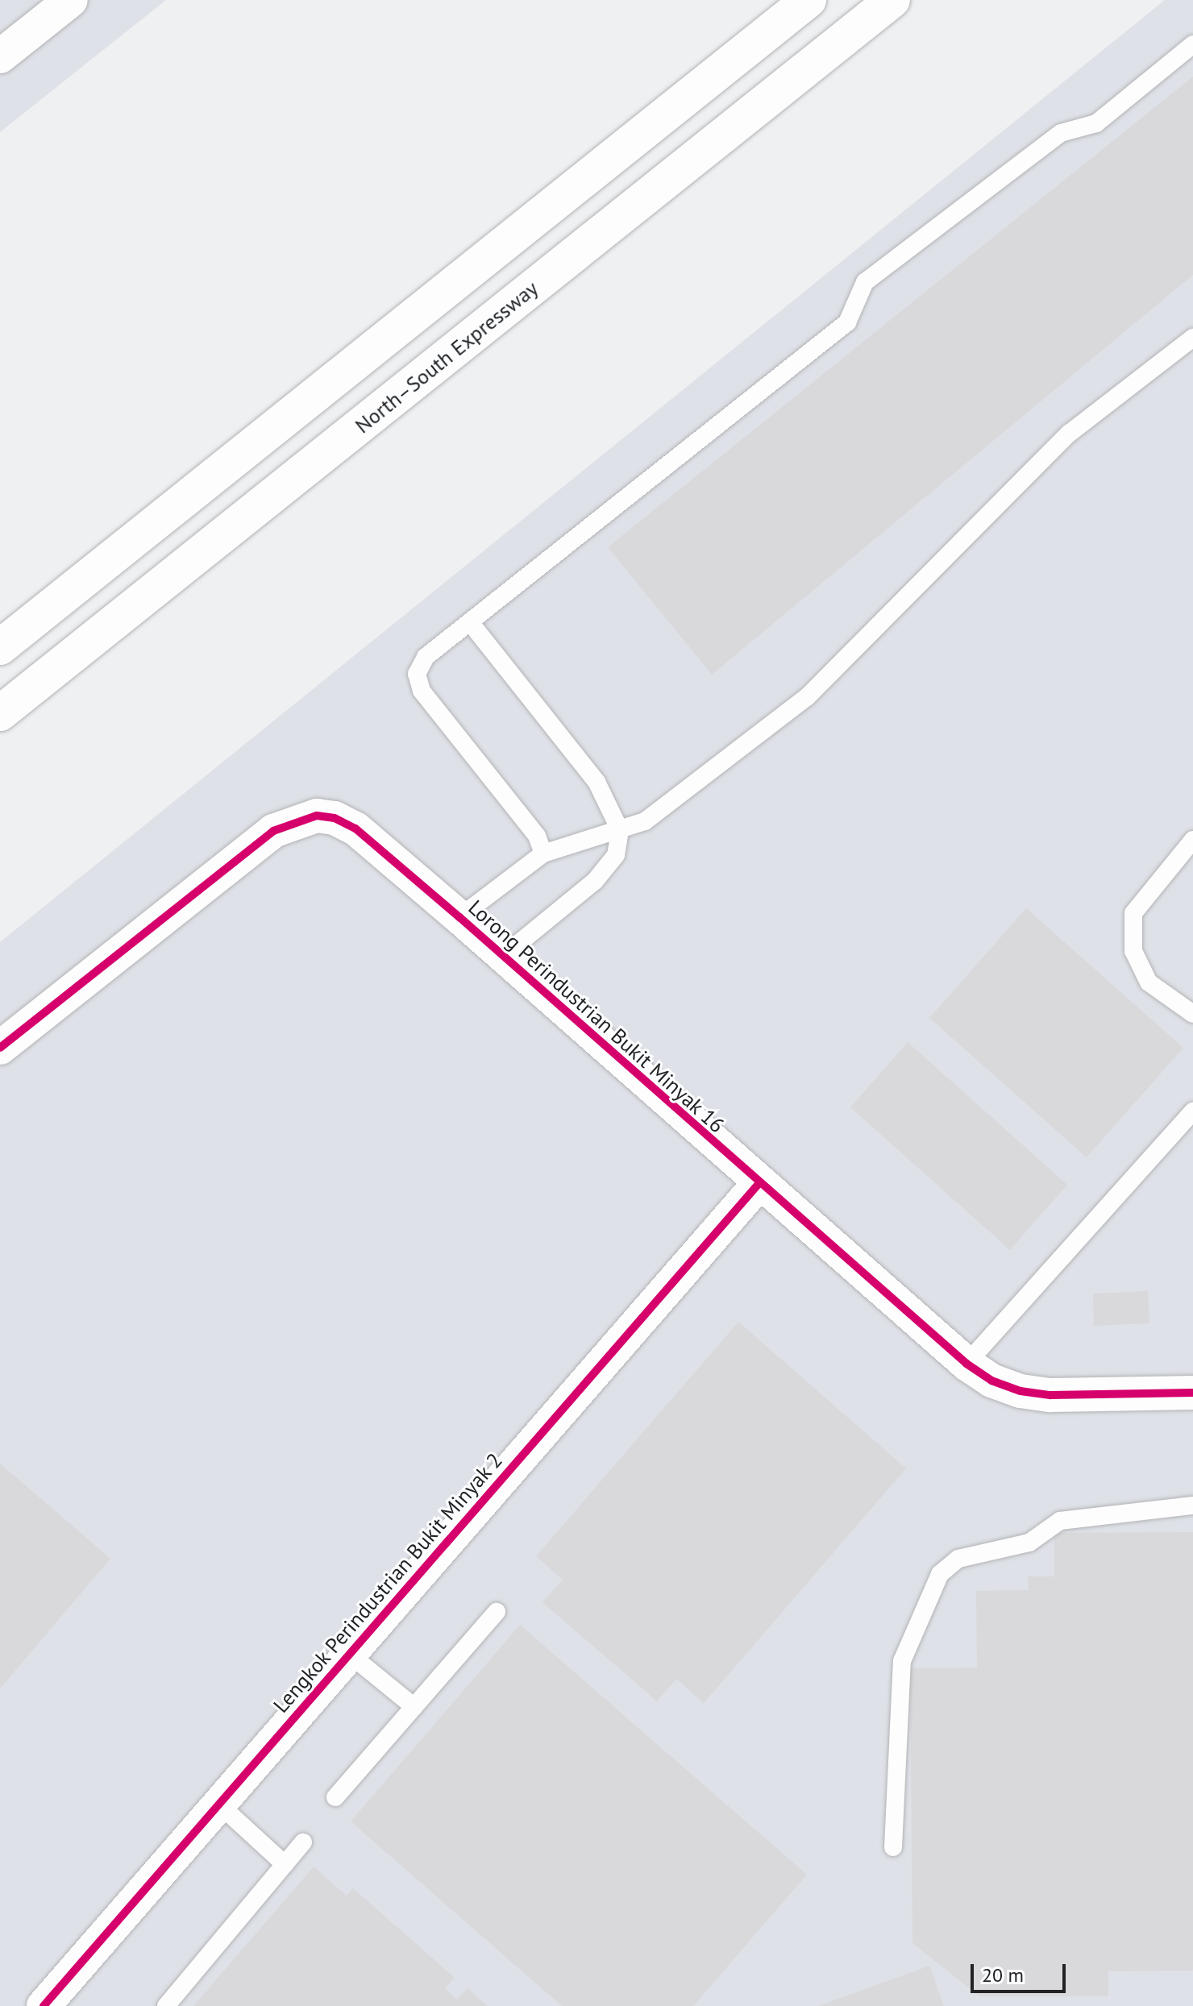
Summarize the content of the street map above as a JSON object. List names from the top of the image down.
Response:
{
  "streets": {
    "highway": ["North–South Expressway"],
    "street": ["Lorong Perindustrian Bukit Minyak 16", "Lengkok Perindustrian Bukit Minyak 2"]
  },
  "crossings": [
    ["Lorong Perindustrian Bukit Minyak 16", "Lengkok Perindustrian Bukit Minyak 2"]
  ],
  "scale_bar": "20 m"
}
